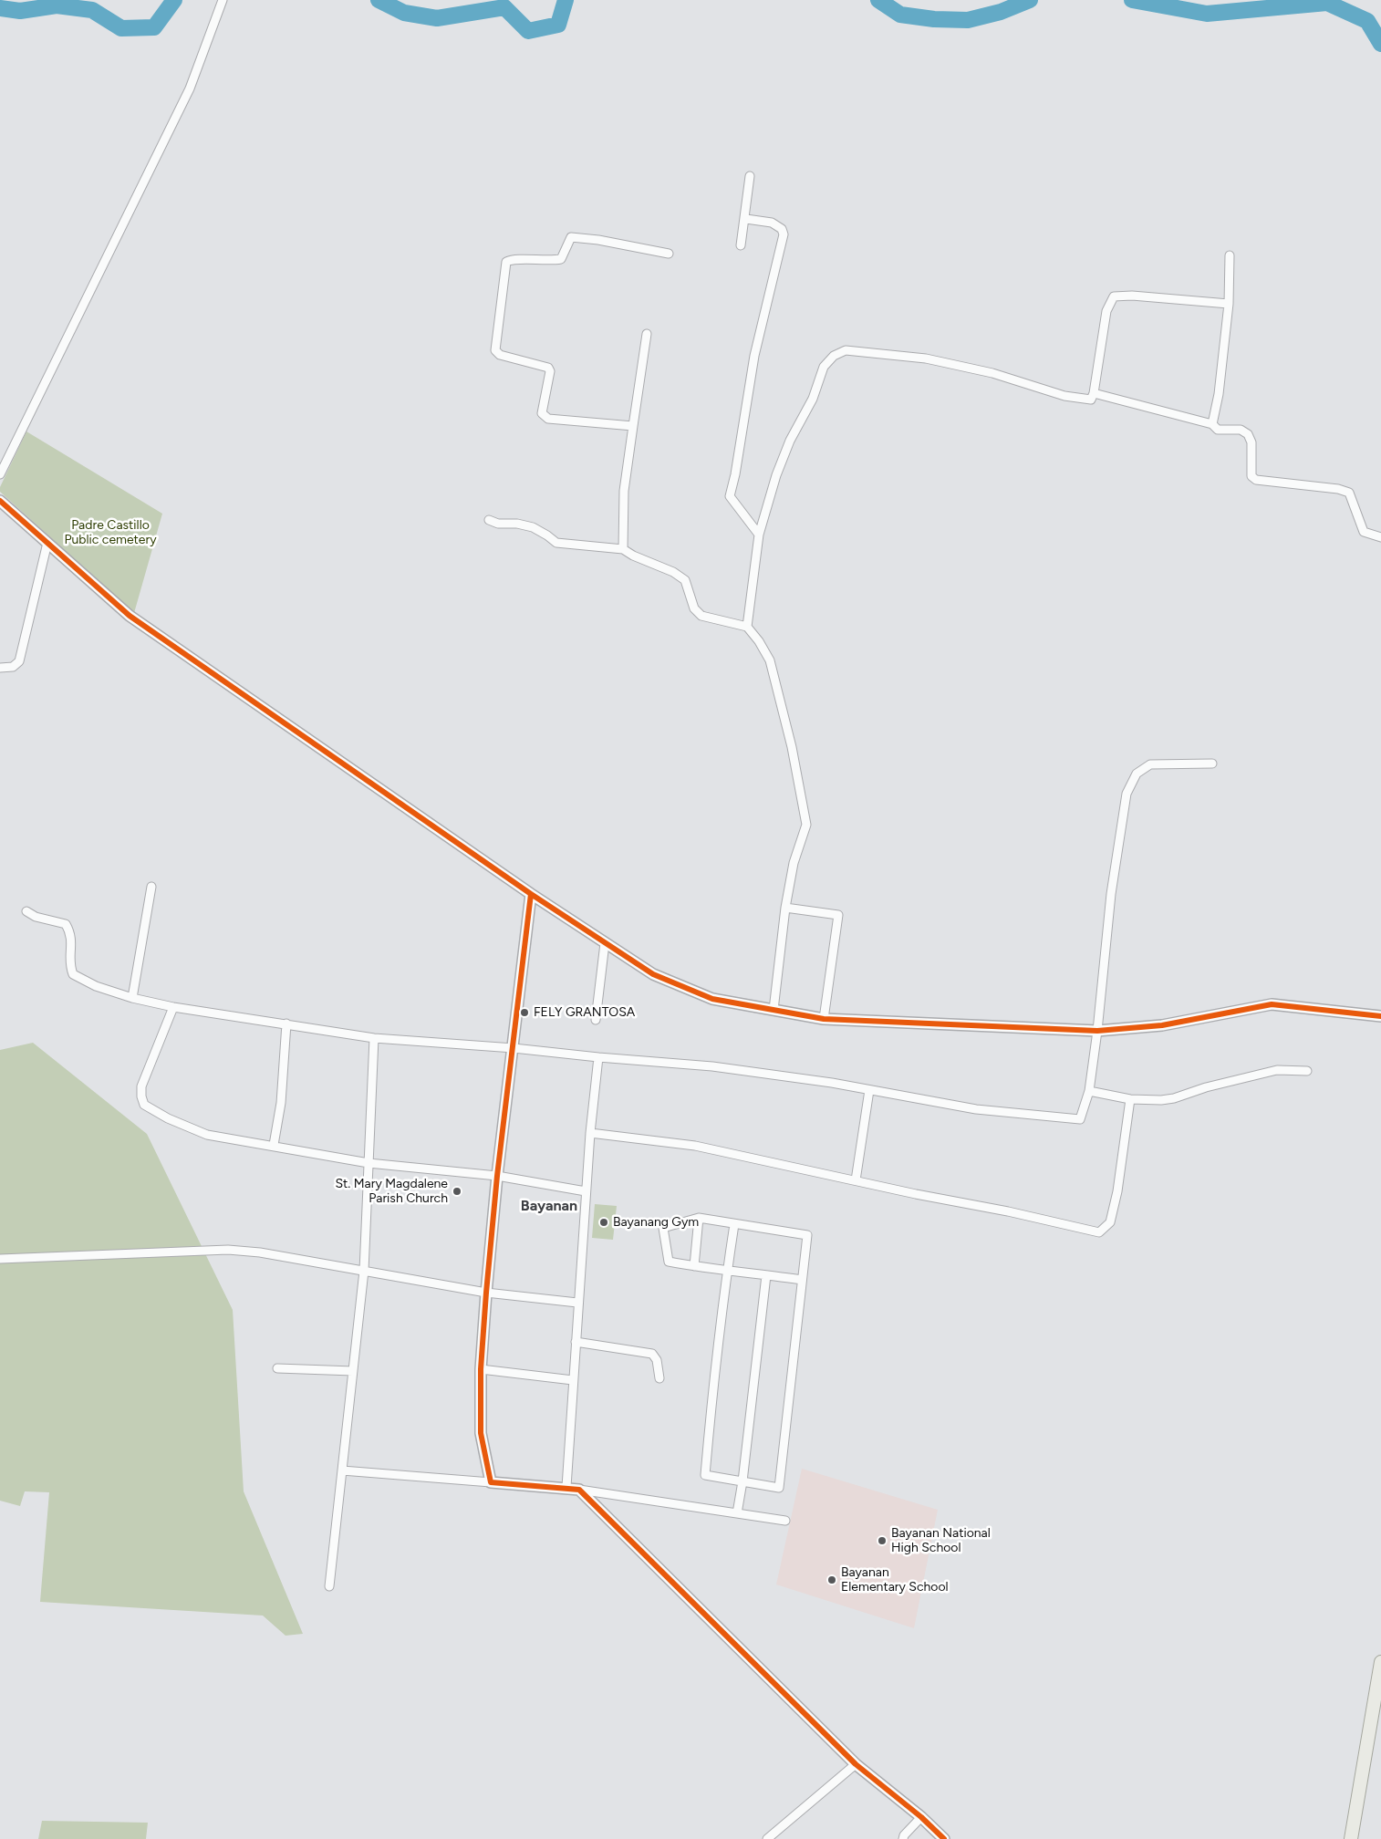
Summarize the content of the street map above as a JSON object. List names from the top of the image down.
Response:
{
  "districts": ["Bayanan"],
  "parks": ["Padre Castillo Public cemetery"],
  "places": [
    "FELY GRANTOSA",
    "St. Mary Magdalene Parish Church",
    "Bayanang Gym",
    "Bayanan National High School",
    "Bayanan Elementary School"
  ]
}
